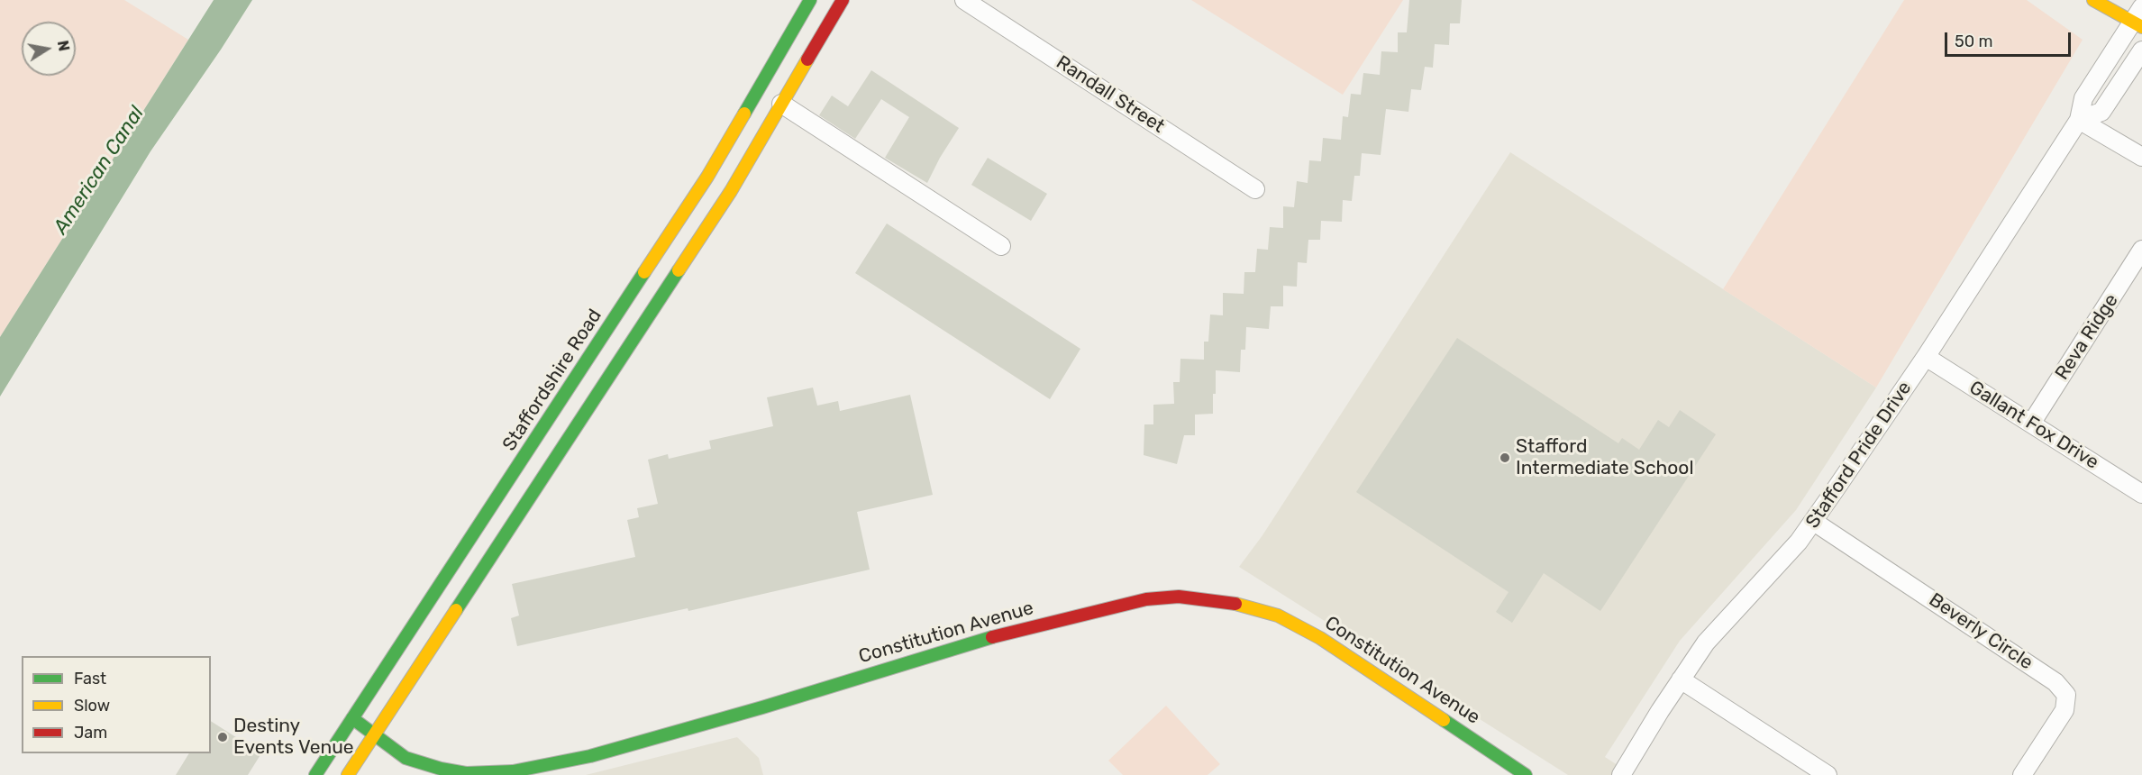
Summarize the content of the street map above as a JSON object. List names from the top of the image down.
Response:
{
  "streets": {
    "main road": ["Staffordshire Road", "Constitution Avenue"],
    "street": [
      "Randall Street",
      "Reva Ridge",
      "Gallant Fox Drive",
      "Stafford Pride Drive",
      "Beverly Circle"
    ]
  },
  "crossings": [
    ["Reva Ridge", "Gallant Fox Drive"],
    ["Staffordshire Road", "Constitution Avenue"],
    ["Gallant Fox Drive", "Stafford Pride Drive"],
    ["Stafford Pride Drive", "Beverly Circle"]
  ],
  "water": ["American Canal"],
  "places": ["Stafford Intermediate School", "Destiny Events Venue"],
  "legend": ["Fast", "Slow", "Jam"],
  "scale_bar": "50 m",
  "north": "right"
}
